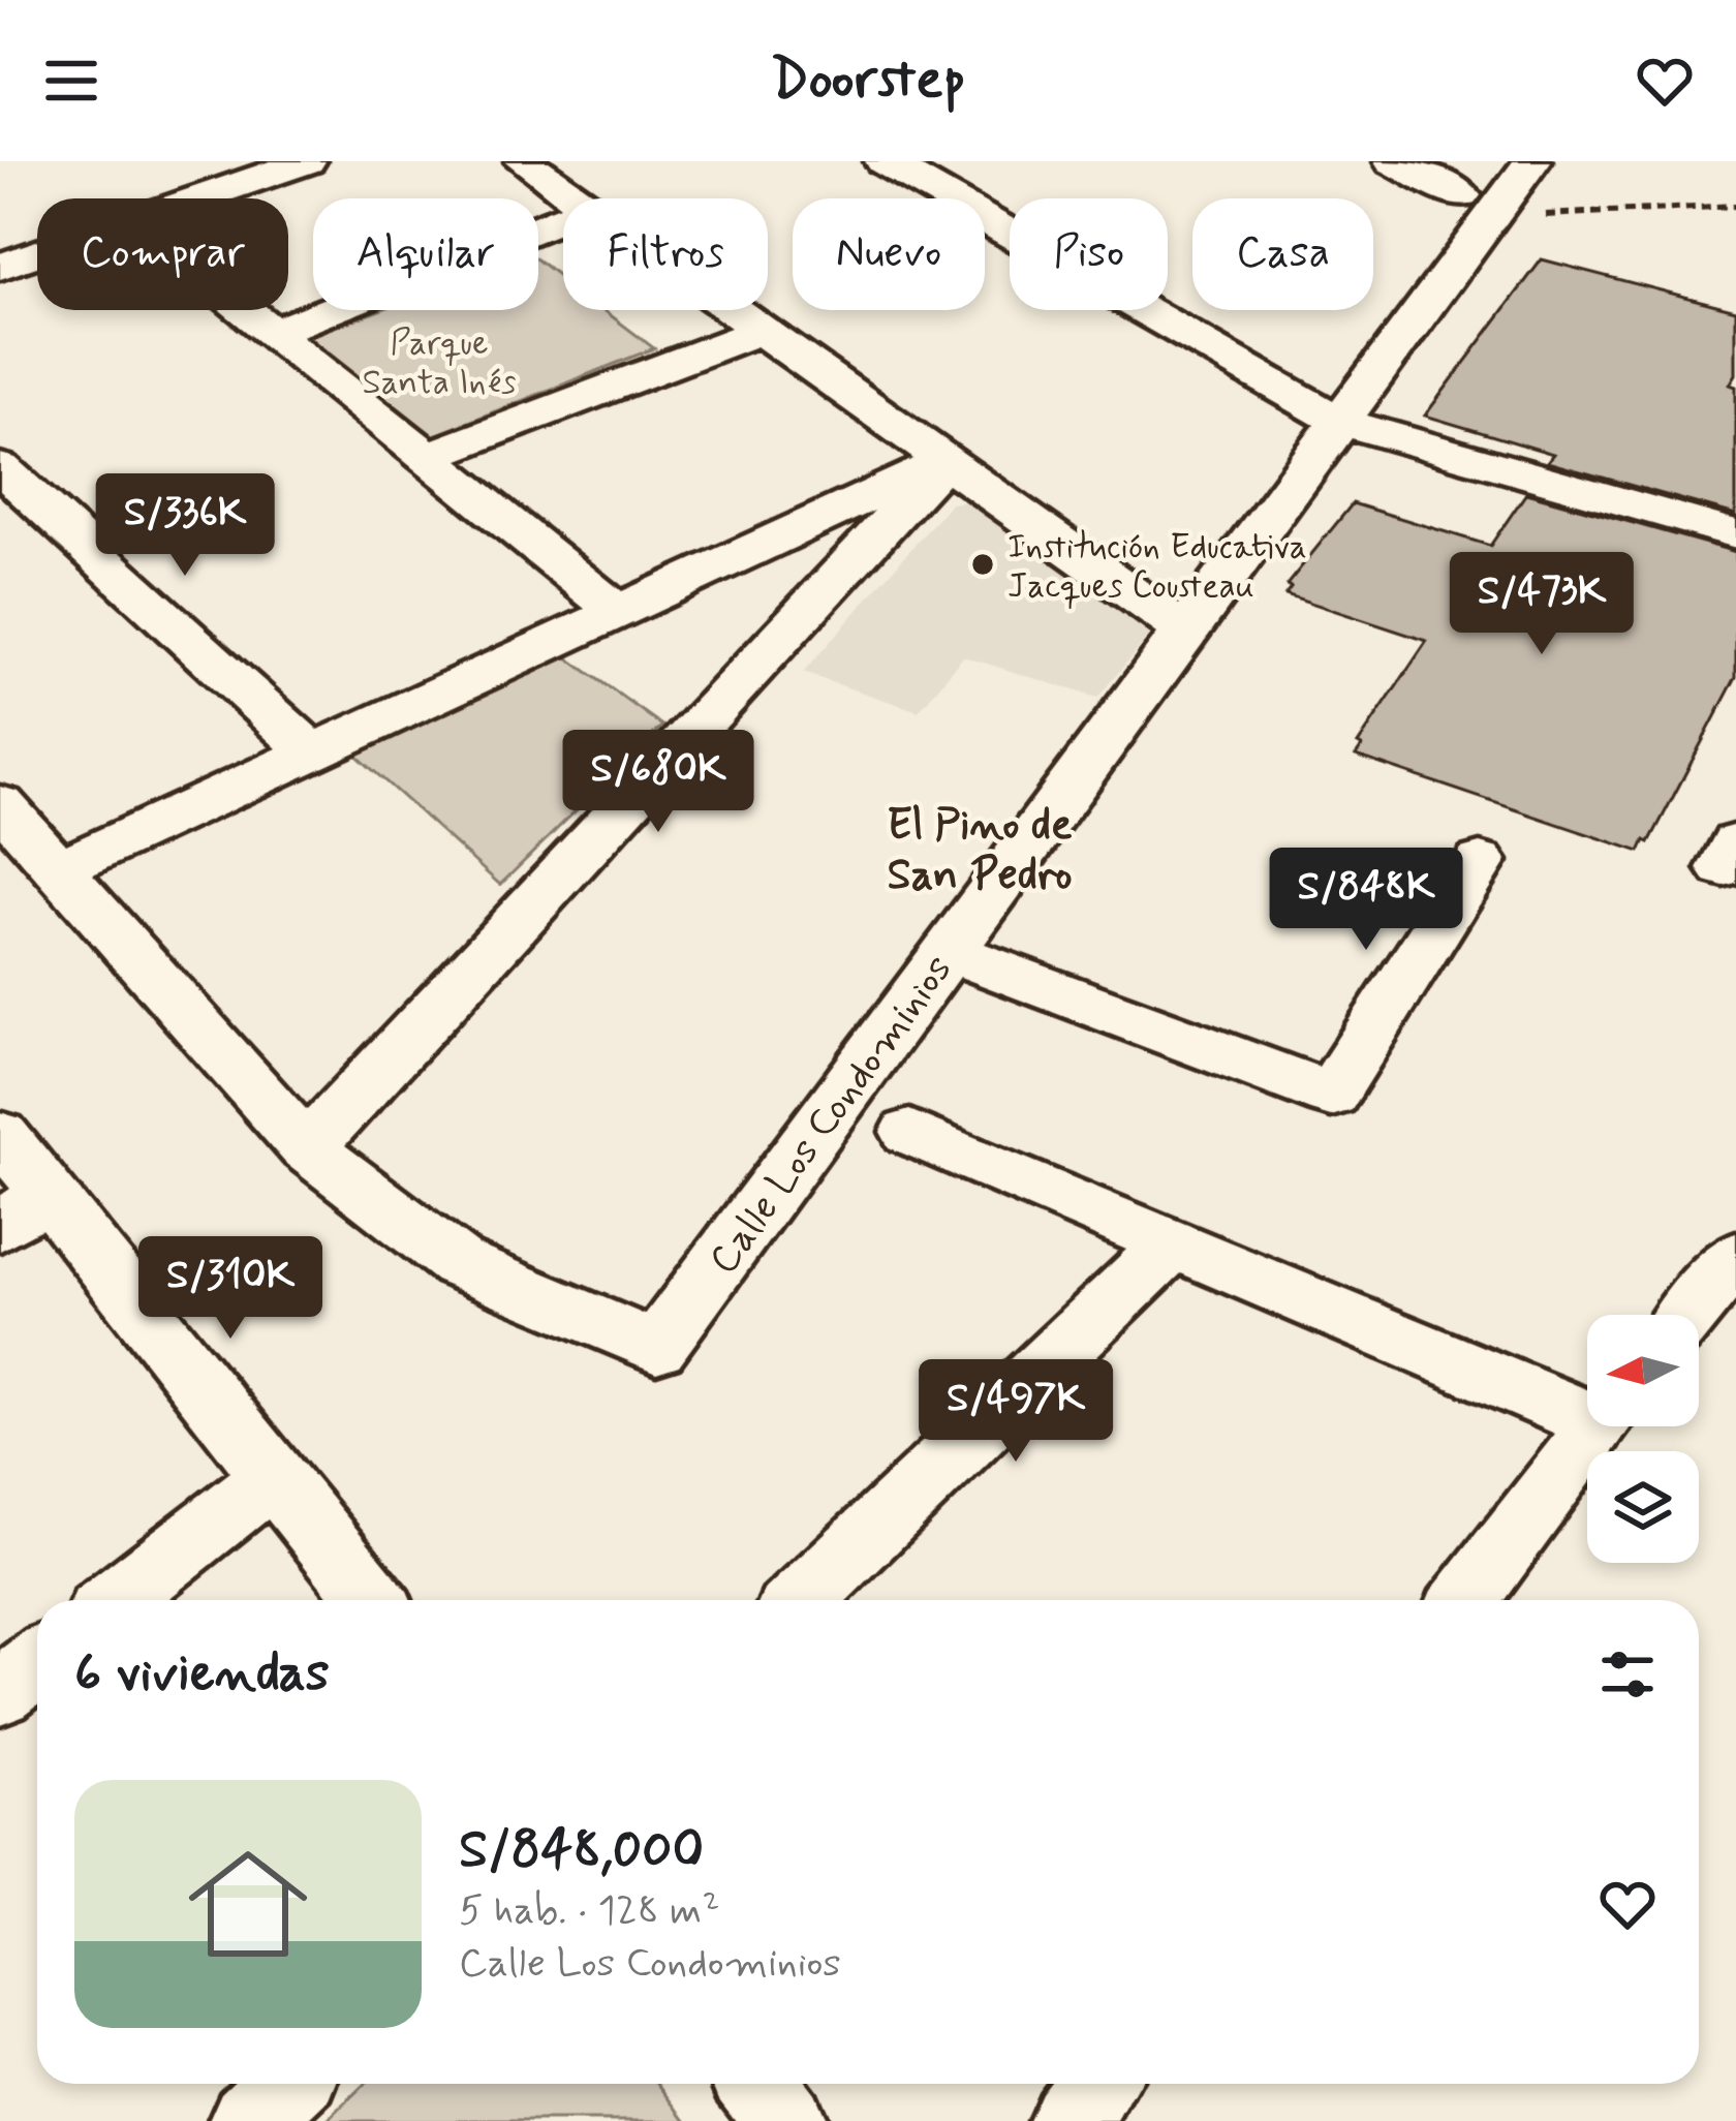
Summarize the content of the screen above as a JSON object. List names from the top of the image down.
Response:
{
  "streets": {
    "street": ["Calle Los Condominios"]
  },
  "districts": ["El Pino de San Pedro"],
  "parks": ["Parque Santa Inés"],
  "places": ["Institución Educativa Jacques Cousteau"],
  "north": "left",
  "page": {
    "header": "Doorstep",
    "chip": [
      "Comprar",
      "Alquilar",
      "Filtros",
      "Nuevo",
      "Piso",
      "Casa"
    ],
    "price": [
      "S/336K",
      "S/473K",
      "S/680K",
      "S/848K",
      "S/310K",
      "S/497K"
    ],
    "heading": "6 viviendas",
    "list": [
      {
        "name": "S/848,000",
        "note": "5 hab. · 128 m² · Calle Los Condominios"
      }
    ]
  }
}
